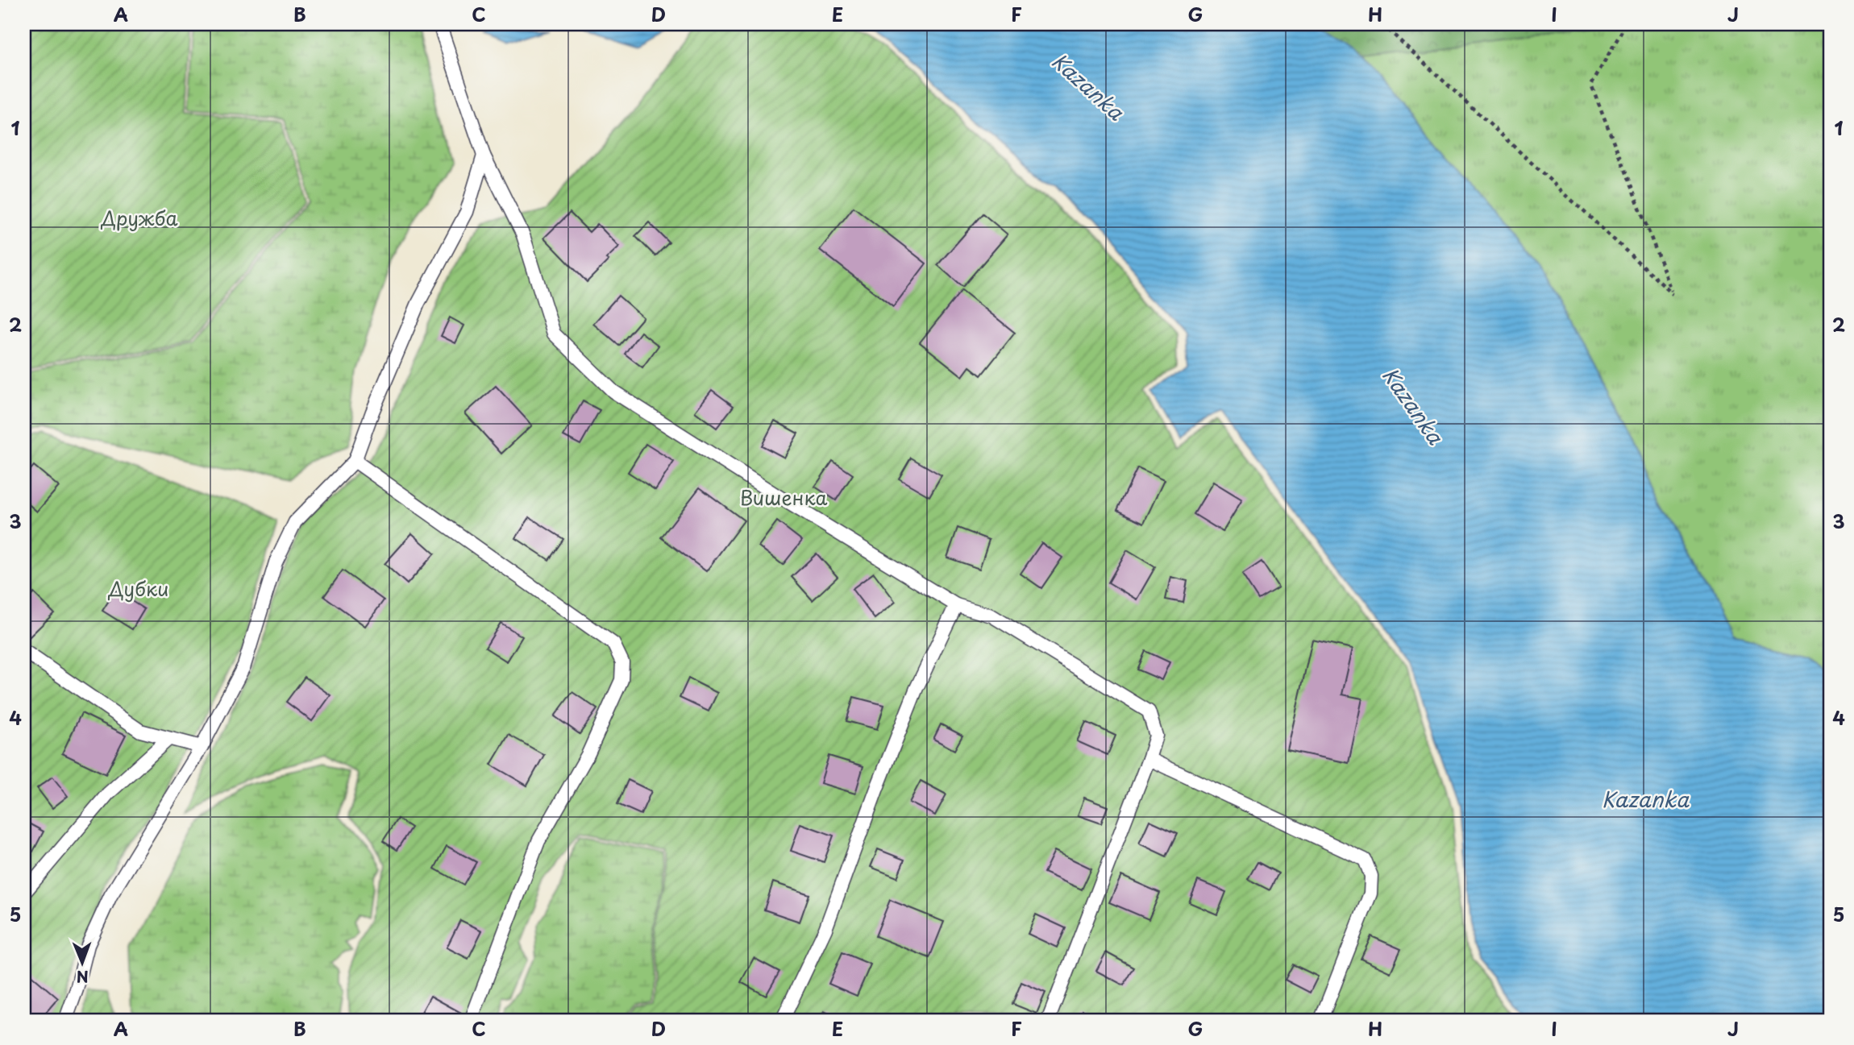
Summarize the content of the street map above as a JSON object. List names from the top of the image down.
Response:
{
  "water": ["Kazanka"],
  "parks": ["Дружба", "Вишенка", "Дубки"],
  "north": "bottom",
  "grid": {
    "columns": [
      "A",
      "B",
      "C",
      "D",
      "E",
      "F",
      "G",
      "H",
      "I",
      "J"
    ],
    "rows": [
      "1",
      "2",
      "3",
      "4",
      "5"
    ]
  }
}
